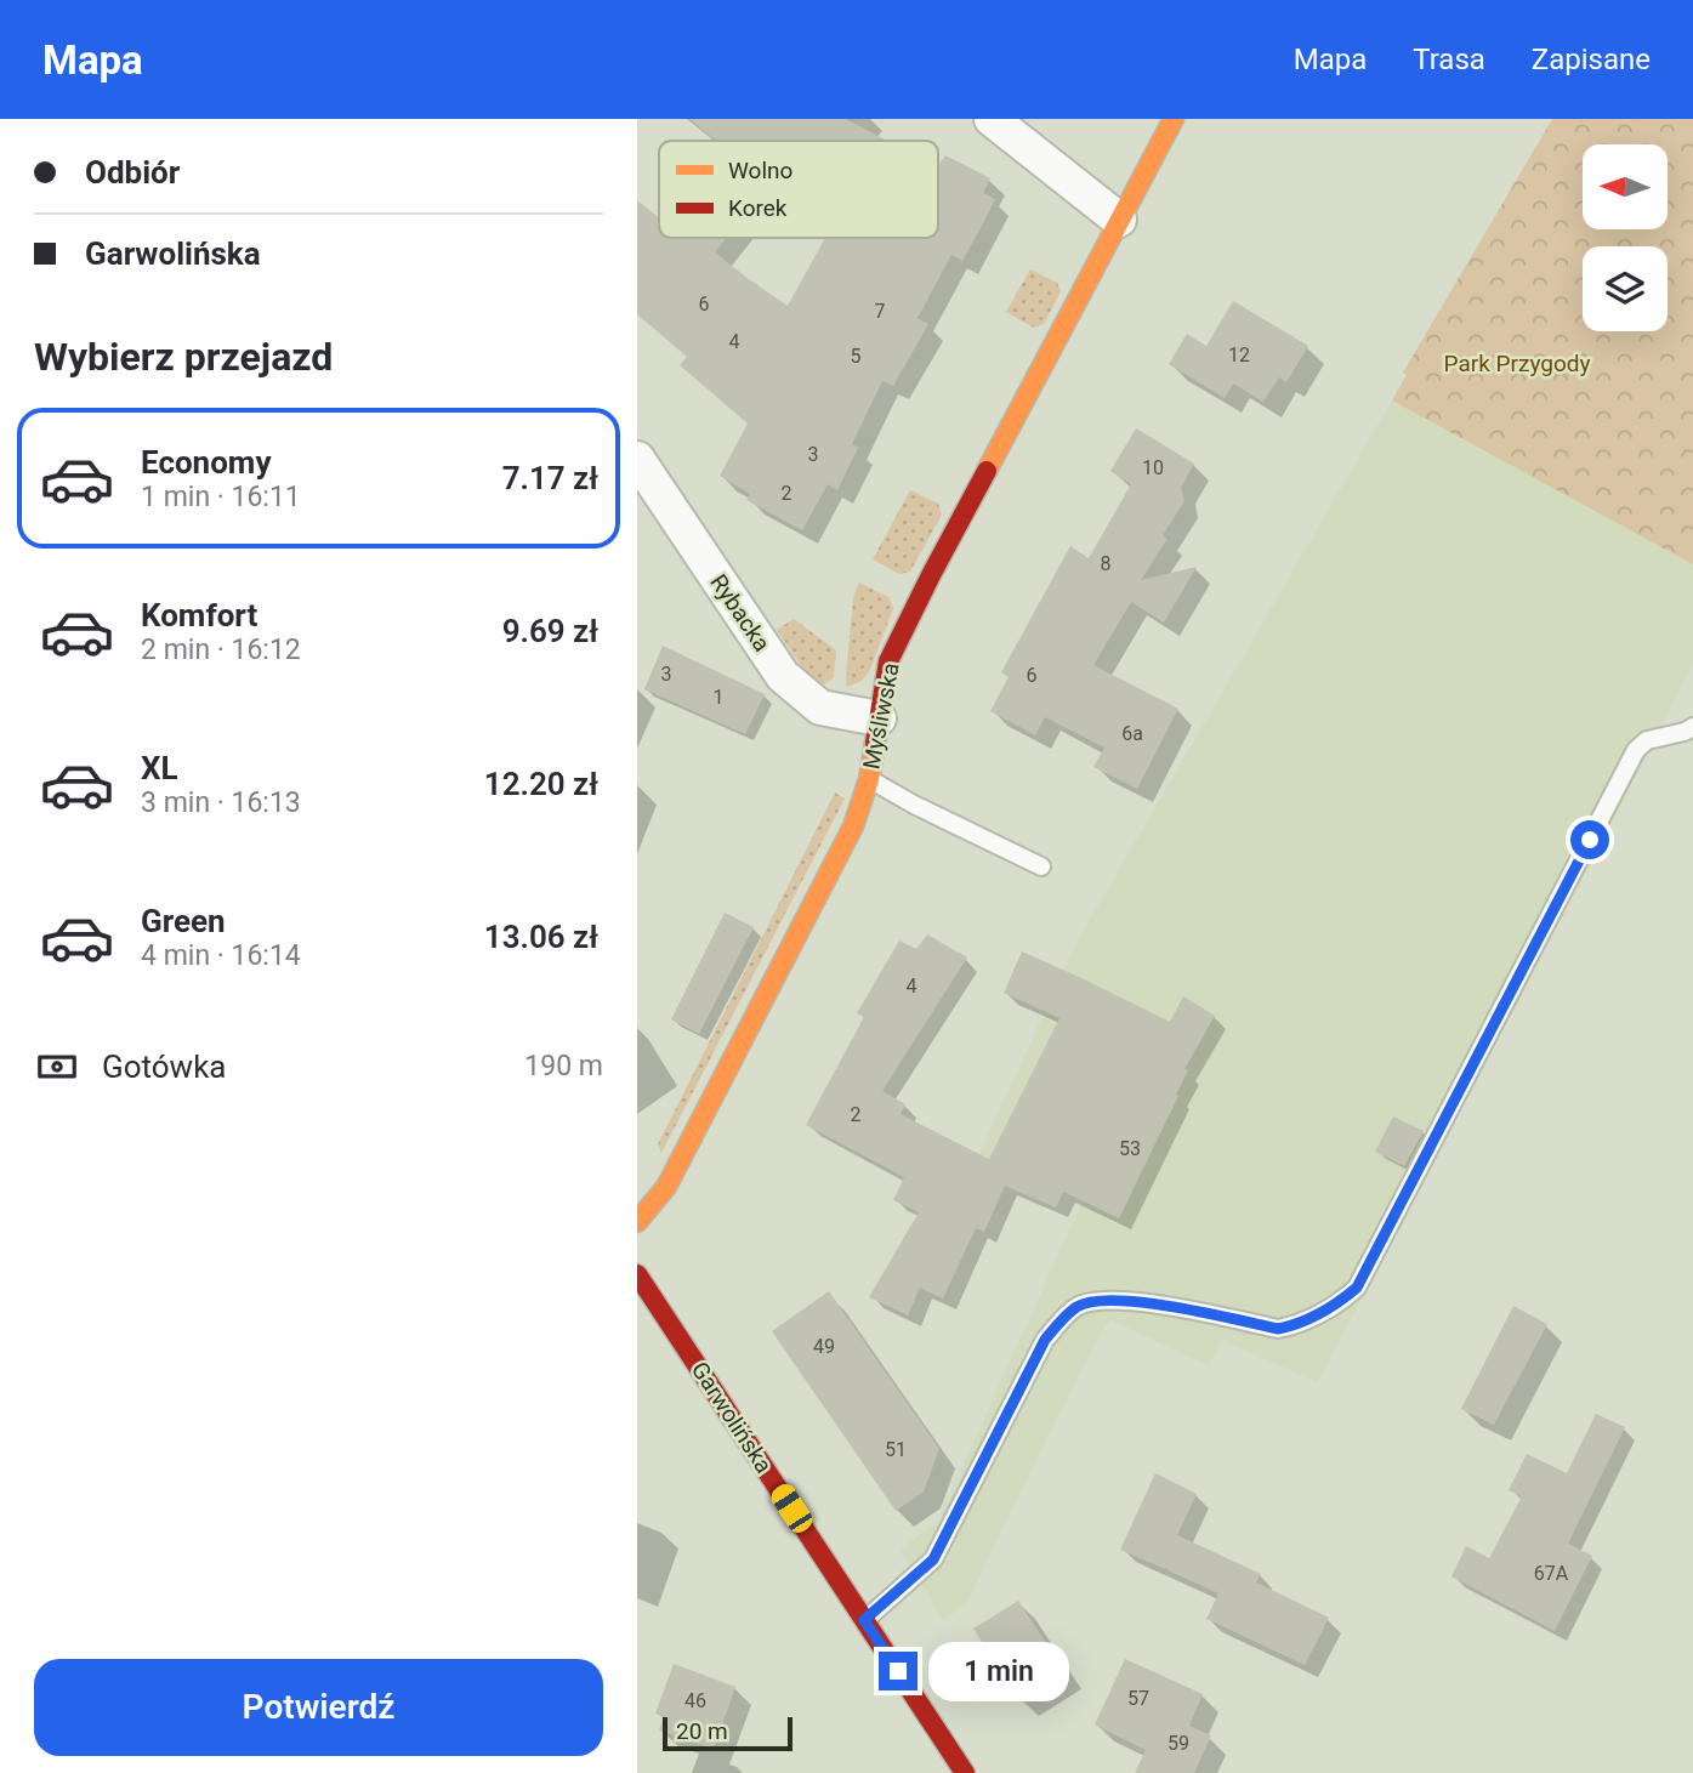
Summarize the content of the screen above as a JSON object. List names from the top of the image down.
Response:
{
  "streets": {
    "street": ["Rybacka", "Myśliwska", "Garwolińska"]
  },
  "crossings": [
    ["Rybacka", "Myśliwska"]
  ],
  "parks": ["Park Przygody"],
  "house_numbers": [
    "6",
    "7",
    "4",
    "12",
    "5",
    "3",
    "10",
    "2",
    "8",
    "3",
    "6",
    "1",
    "6a",
    "4",
    "2",
    "53",
    "49",
    "51",
    "67A",
    "57",
    "46",
    "59"
  ],
  "legend": ["Wolno", "Korek"],
  "scale_bar": "20 m",
  "north": "left",
  "page": {
    "header": "Mapa",
    "nav": ["Mapa", "Trasa", "Zapisane"],
    "banner": ["Odbiór", "Garwolińska"],
    "heading": "Wybierz przejazd",
    "list": [
      {
        "name": "Economy",
        "note": "1 min · 16:11",
        "value": "7.17 zł"
      },
      {
        "name": "Komfort",
        "note": "2 min · 16:12",
        "value": "9.69 zł"
      },
      {
        "name": "XL",
        "note": "3 min · 16:13",
        "value": "12.20 zł"
      },
      {
        "name": "Green",
        "note": "4 min · 16:14",
        "value": "13.06 zł"
      }
    ],
    "pay": ["Gotówka", "190 m"],
    "buttons": "Potwierdź",
    "bubble": "1 min",
    "scale": "20 m"
  }
}
